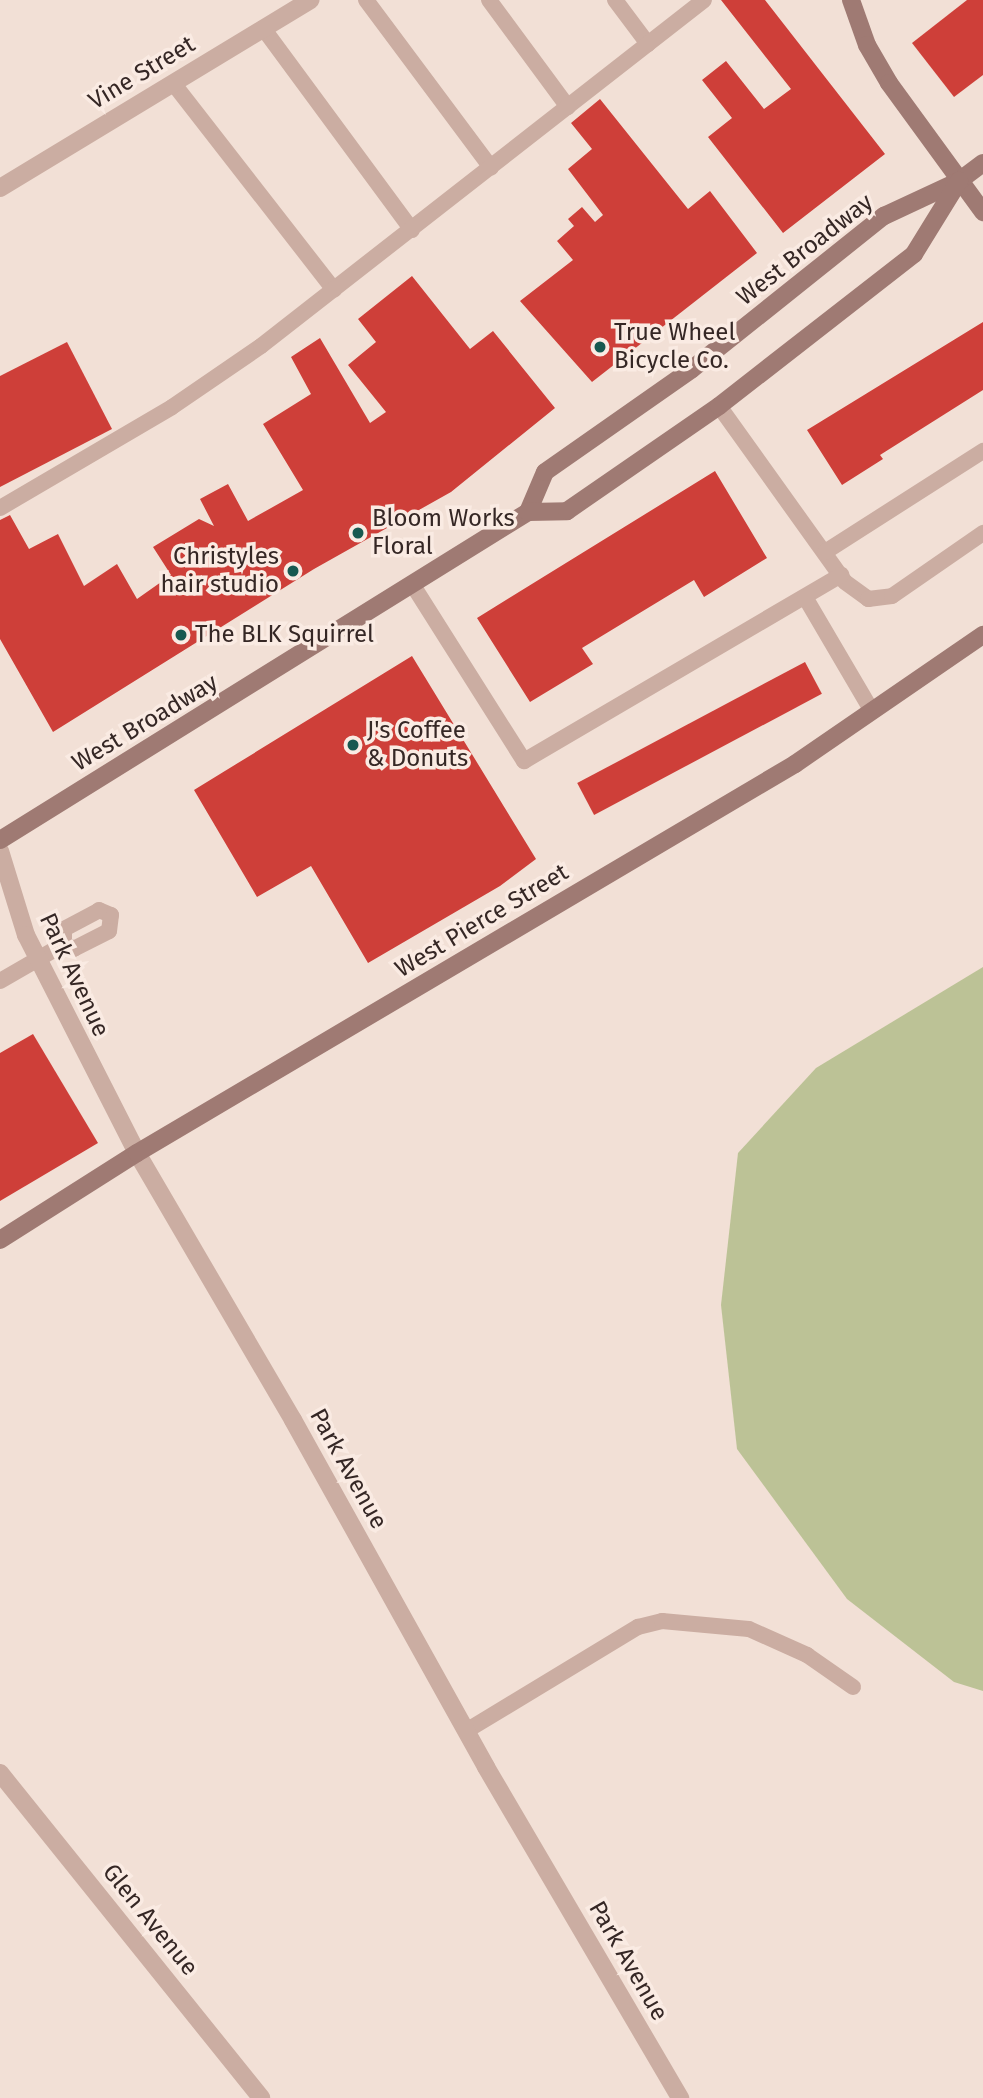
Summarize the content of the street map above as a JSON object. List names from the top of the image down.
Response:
{
  "streets": {
    "main road": ["West Broadway", "West Pierce Street"],
    "street": ["Vine Street", "Park Avenue", "Glen Avenue"]
  },
  "crossings": [
    ["West Pierce Street", "Park Avenue"]
  ],
  "places": [
    "True Wheel Bicycle Co.",
    "Bloom Works Floral",
    "Christyles hair studio",
    "The BLK Squirrel",
    "J's Coffee & Donuts"
  ]
}
